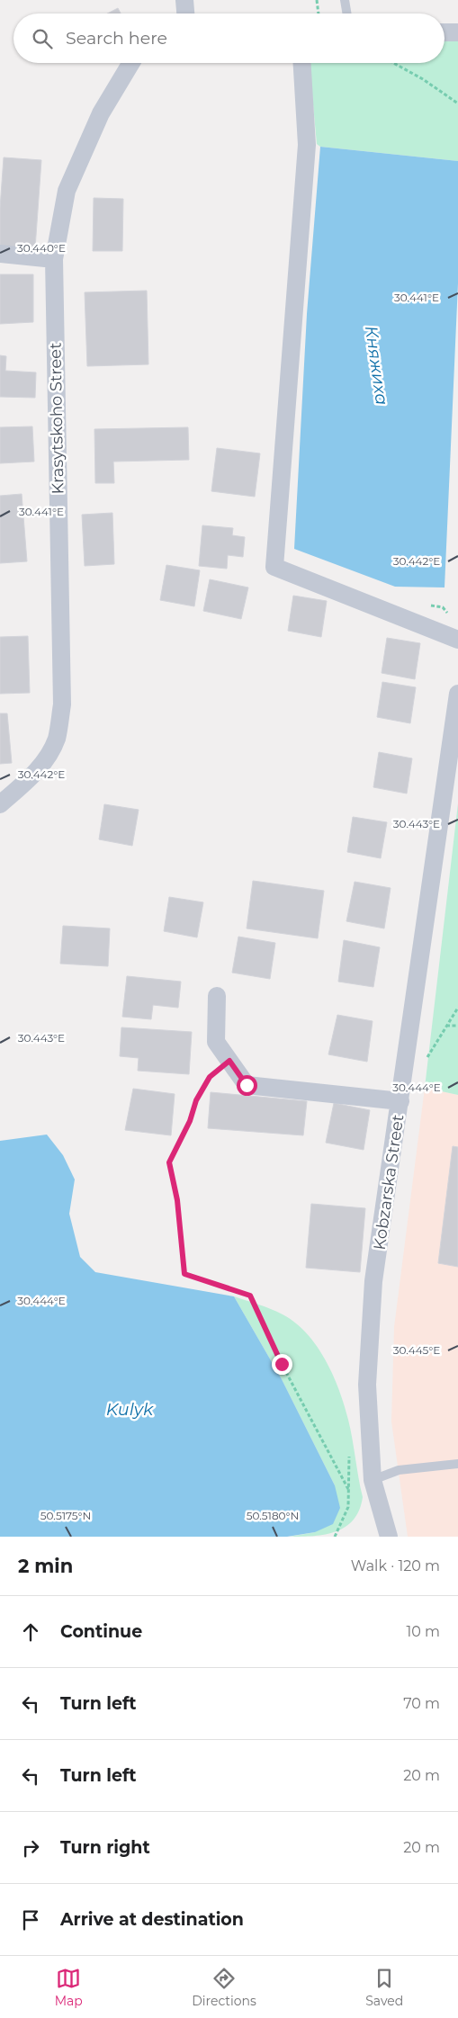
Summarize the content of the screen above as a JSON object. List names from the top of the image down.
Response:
{
  "streets": {
    "street": ["Krasytskoho Street", "Kobzarska Street"]
  },
  "water": ["Княжиха", "Kulyk"],
  "page": {
    "search": "Search here",
    "heading": ["2 min", "Walk · 120 m"],
    "list": [
      ["Continue", "10 m"],
      ["Turn left", "70 m"],
      ["Turn left", "20 m"],
      ["Turn right", "20 m"],
      "Arrive at destination"
    ],
    "nav": ["Map", "Directions", "Saved"]
  },
  "coordinates": [
    "30.440°E",
    "30.441°E",
    "30.442°E",
    "30.443°E",
    "30.444°E",
    "30.445°E",
    "50.5175°N",
    "50.5180°N"
  ]
}
